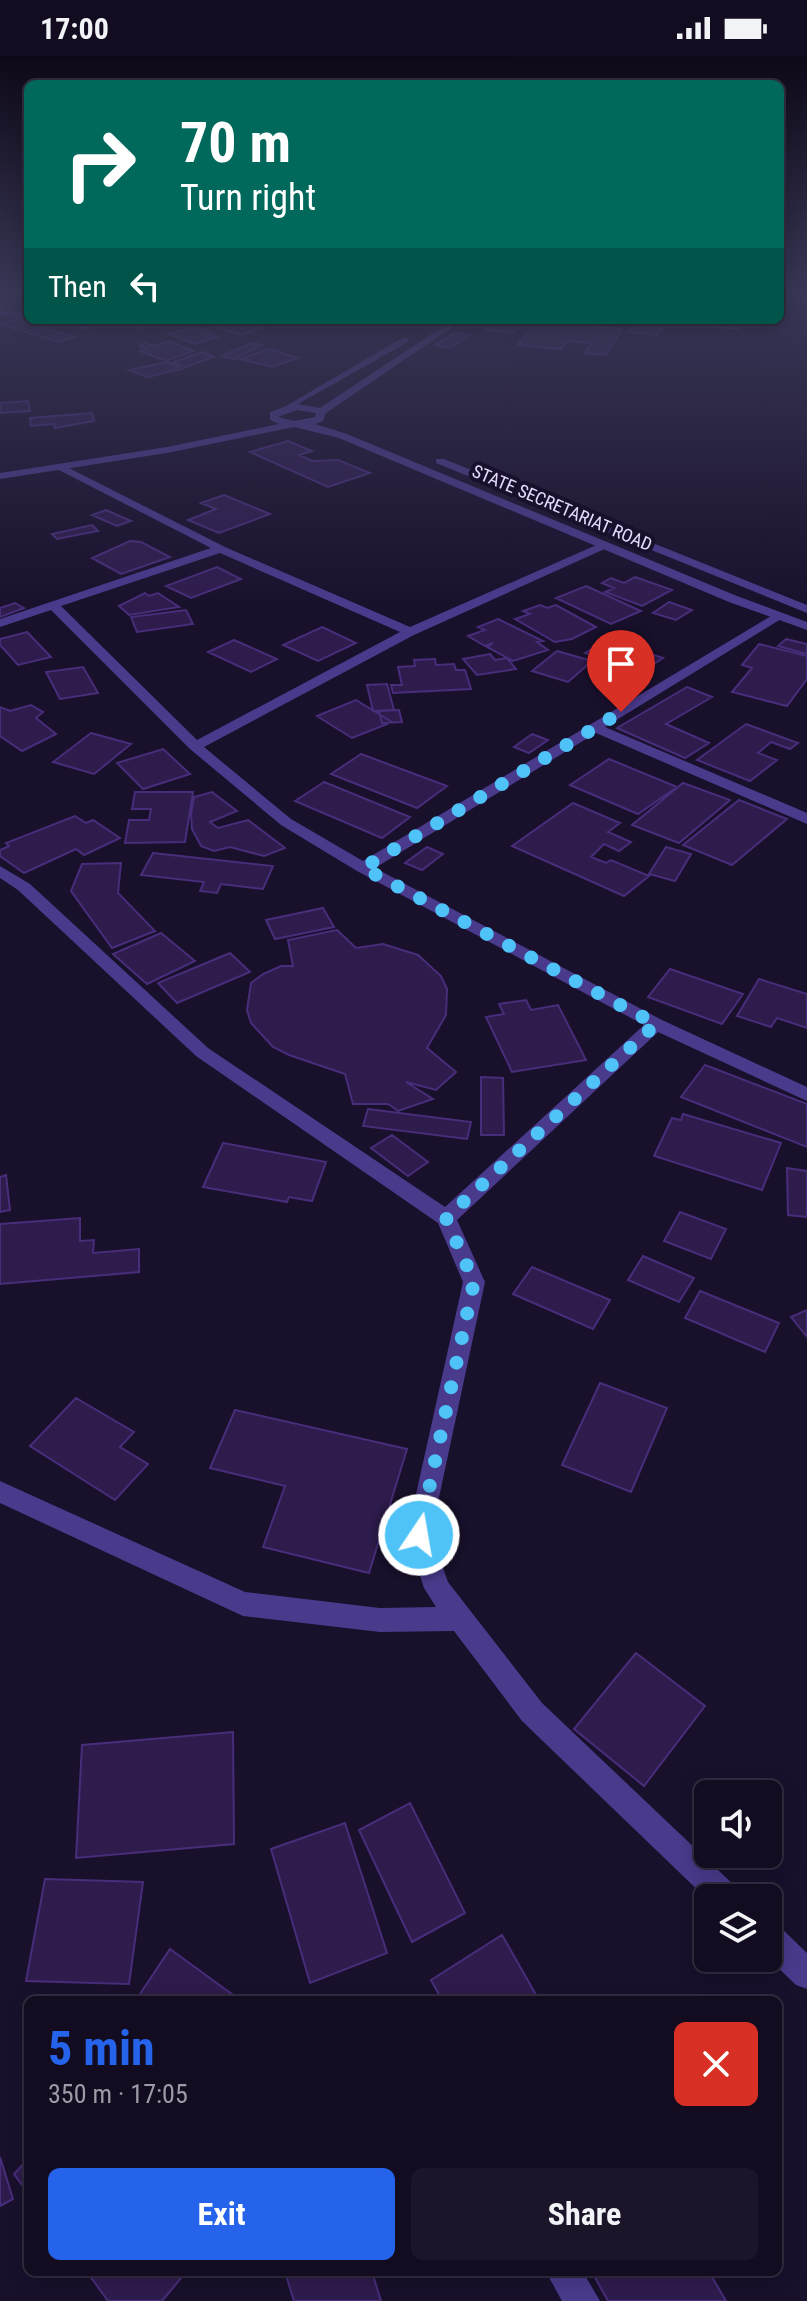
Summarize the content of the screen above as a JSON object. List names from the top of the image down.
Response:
{
  "streets": {
    "street": ["STATE SECRETARIAT ROAD"]
  },
  "page": {
    "status": "17:00",
    "turn": ["70 m", "Turn right"],
    "then": "Then",
    "heading": ["5 min", "350 m · 17:05"],
    "buttons": ["Exit", "Share"]
  }
}
